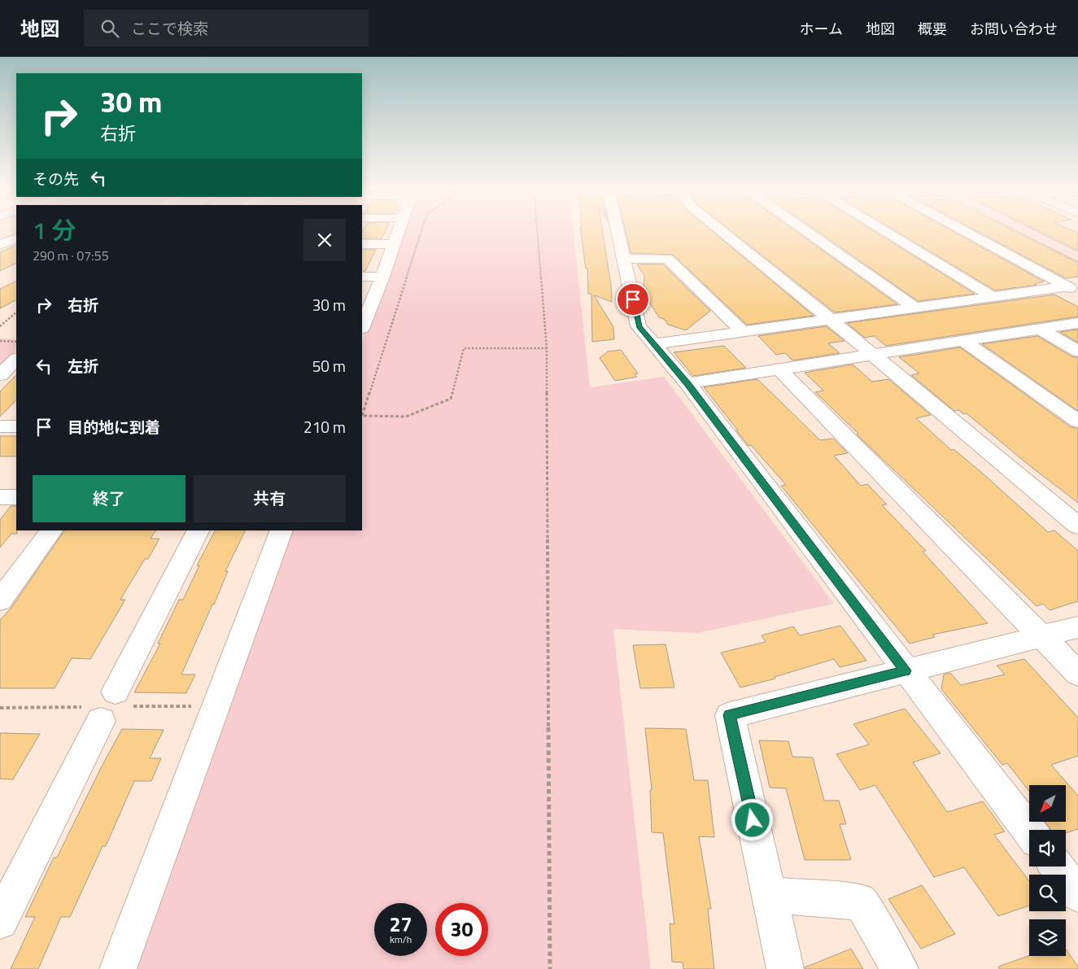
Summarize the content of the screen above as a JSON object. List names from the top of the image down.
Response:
{
  "north": "bottom left",
  "page": {
    "header": "地図",
    "search": "ここで検索",
    "nav": [
      "ホーム",
      "地図",
      "概要",
      "お問い合わせ"
    ],
    "turn": ["30 m", "右折"],
    "then": "その先",
    "heading": ["1 分", "290 m · 07:55"],
    "list": [
      {
        "name": "右折",
        "value": "30 m"
      },
      {
        "name": "左折",
        "value": "50 m"
      },
      {
        "name": "目的地に到着",
        "value": "210 m"
      }
    ],
    "buttons": ["終了", "共有"],
    "speed": "27 km/h",
    "limit": "30"
  }
}
